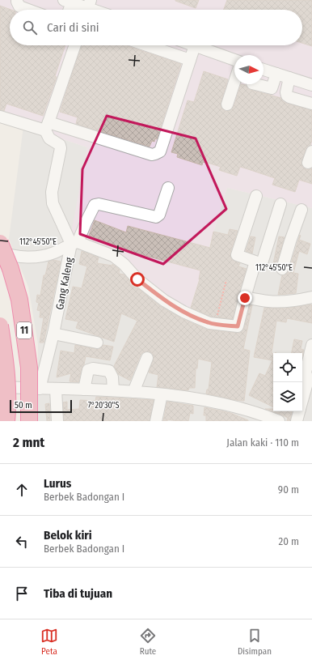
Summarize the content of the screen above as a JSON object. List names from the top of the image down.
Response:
{
  "streets": {
    "highway": ["11"],
    "street": ["Gang Kaleng"]
  },
  "scale_bar": "50 m",
  "north": "right",
  "page": {
    "search": "Cari di sini",
    "scale": "50 m",
    "heading": ["2 mnt", "Jalan kaki · 110 m"],
    "list": [
      ["Lurus", "Berbek Badongan I", "90 m"],
      ["Belok kiri", "Berbek Badongan I", "20 m"],
      "Tiba di tujuan"
    ],
    "nav": ["Peta", "Rute", "Disimpan"]
  },
  "coordinates": ["112°45'50\"E", "7°20'30\"S"]
}
